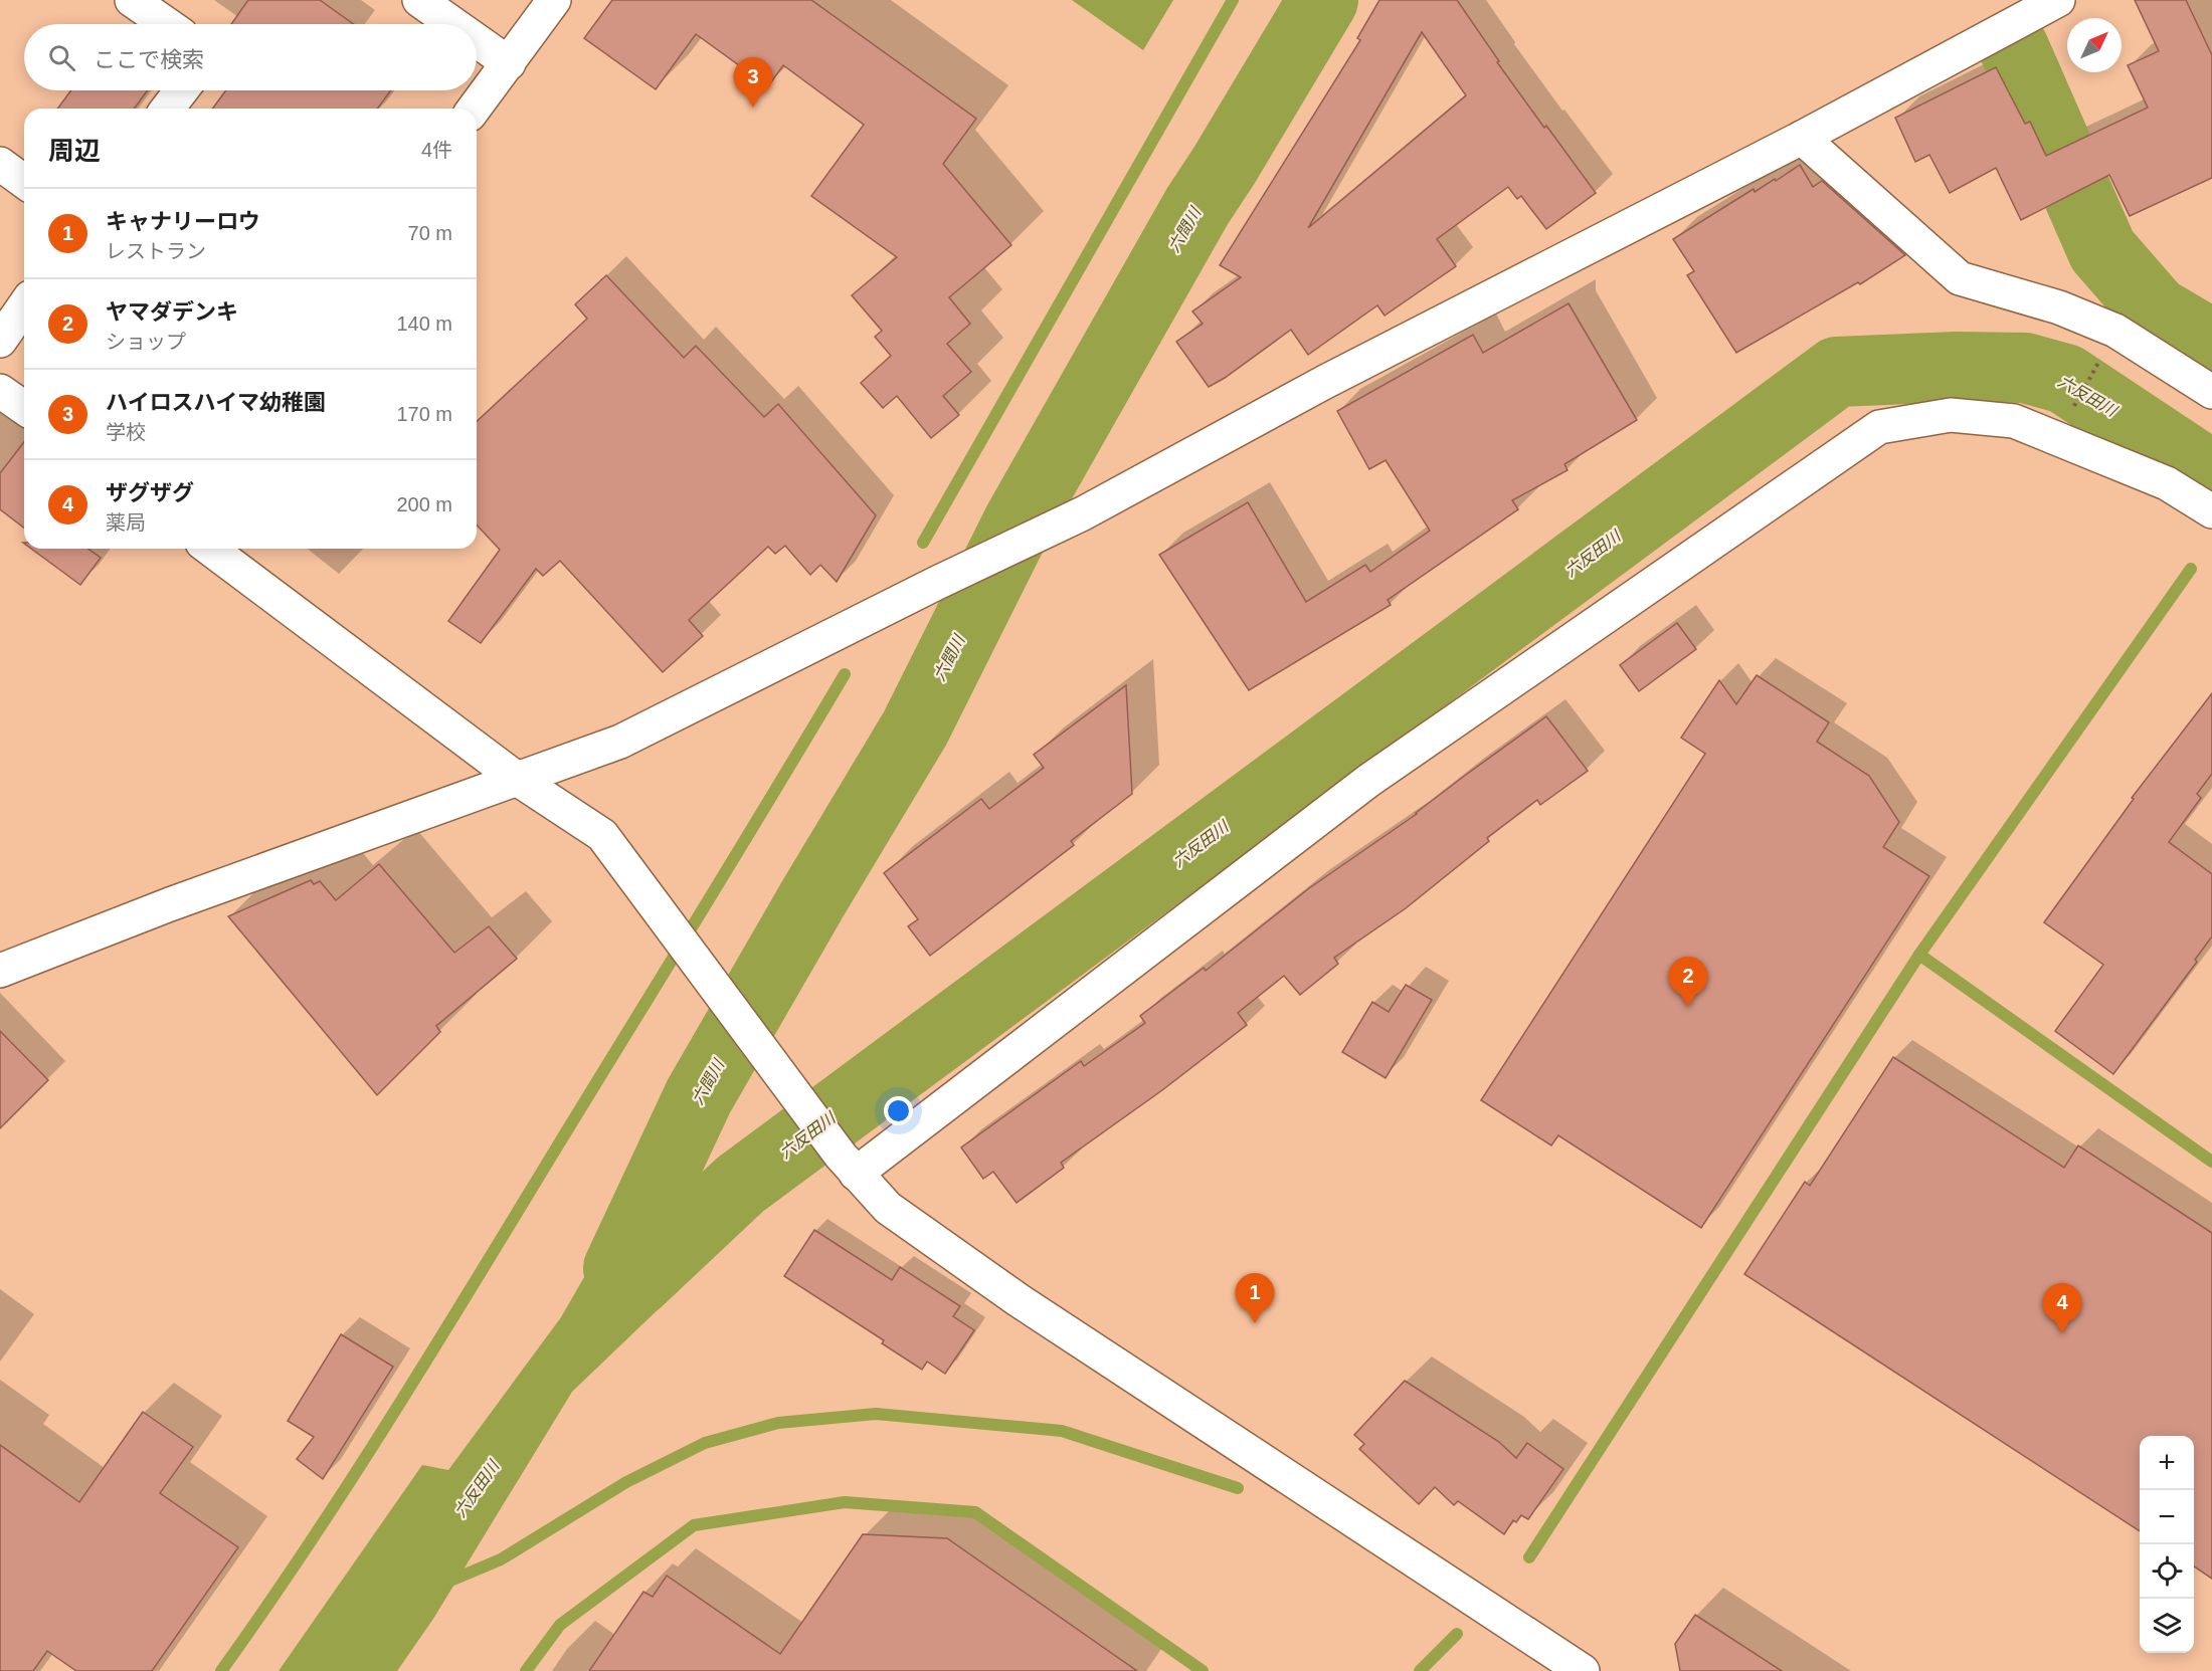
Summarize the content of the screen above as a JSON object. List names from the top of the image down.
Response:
{
  "water": ["六間川", "六反田川"],
  "north": "top right",
  "page": {
    "search": "ここで検索",
    "pins": [
      "3",
      "2",
      "1",
      "4"
    ],
    "heading": ["周辺", "4件"],
    "list": [
      {
        "mark": "1",
        "name": "キャナリーロウ",
        "note": "レストラン",
        "value": "70 m"
      },
      {
        "mark": "2",
        "name": "ヤマダデンキ",
        "note": "ショップ",
        "value": "140 m"
      },
      {
        "mark": "3",
        "name": "ハイロスハイマ幼稚園",
        "note": "学校",
        "value": "170 m"
      },
      {
        "mark": "4",
        "name": "ザグザグ",
        "note": "薬局",
        "value": "200 m"
      }
    ],
    "map_buttons": ["+", "−"]
  }
}
